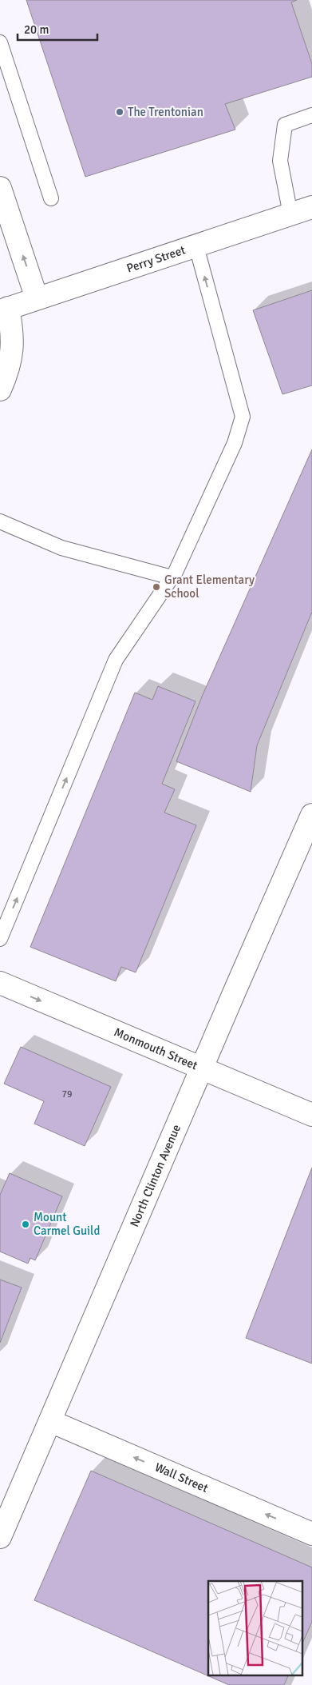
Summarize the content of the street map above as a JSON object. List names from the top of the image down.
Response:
{
  "streets": {
    "street": [
      "Perry Street",
      "Monmouth Street",
      "North Clinton Avenue",
      "Wall Street"
    ]
  },
  "crossings": [
    ["Monmouth Street", "North Clinton Avenue"],
    ["North Clinton Avenue", "Wall Street"]
  ],
  "one_way": ["Monmouth Street", "Wall Street"],
  "places": ["The Trentonian", "Grant Elementary School", "Mount Carmel Guild"],
  "house_numbers": ["79"],
  "scale_bar": "20 m"
}
